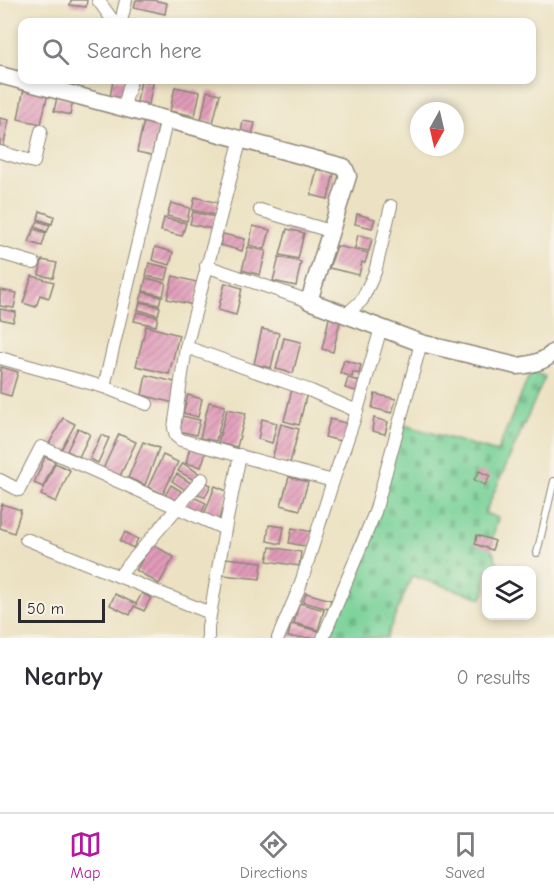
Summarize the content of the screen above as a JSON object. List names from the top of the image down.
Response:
{
  "scale_bar": "50 m",
  "north": "bottom",
  "page": {
    "search": "Search here",
    "scale": "50 m",
    "heading": ["Nearby", "0 results"],
    "nav": ["Map", "Directions", "Saved"]
  }
}
